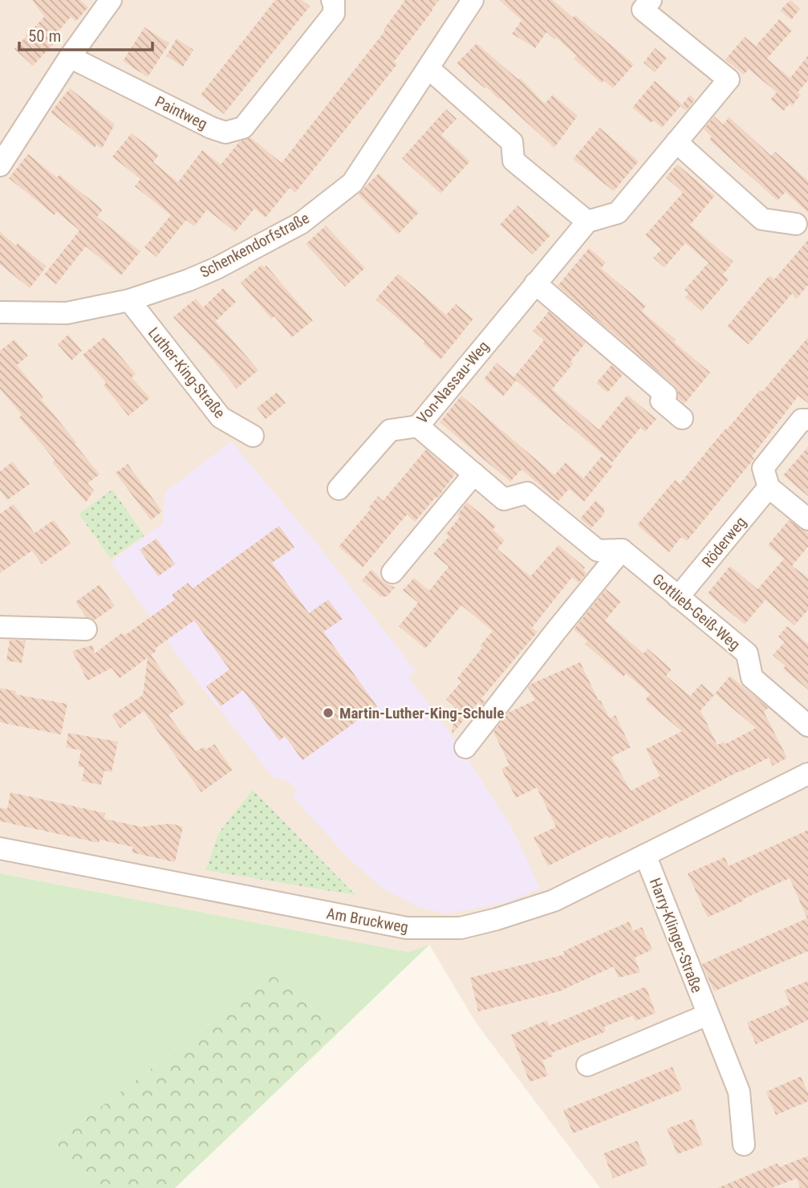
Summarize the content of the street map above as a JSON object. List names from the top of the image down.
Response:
{
  "streets": {
    "street": [
      "Paintweg",
      "Schenkendorfstraße",
      "Luther-King-Straße",
      "Von-Nassau-Weg",
      "Röderweg",
      "Gottlieb-Geiß-Weg",
      "Am Bruckweg",
      "Harry-Klinger-Straße"
    ]
  },
  "crossings": [
    ["Schenkendorfstraße", "Luther-King-Straße"],
    ["Röderweg", "Gottlieb-Geiß-Weg"],
    ["Am Bruckweg", "Harry-Klinger-Straße"]
  ],
  "places": ["Martin-Luther-King-Schule"],
  "scale_bar": "50 m"
}
